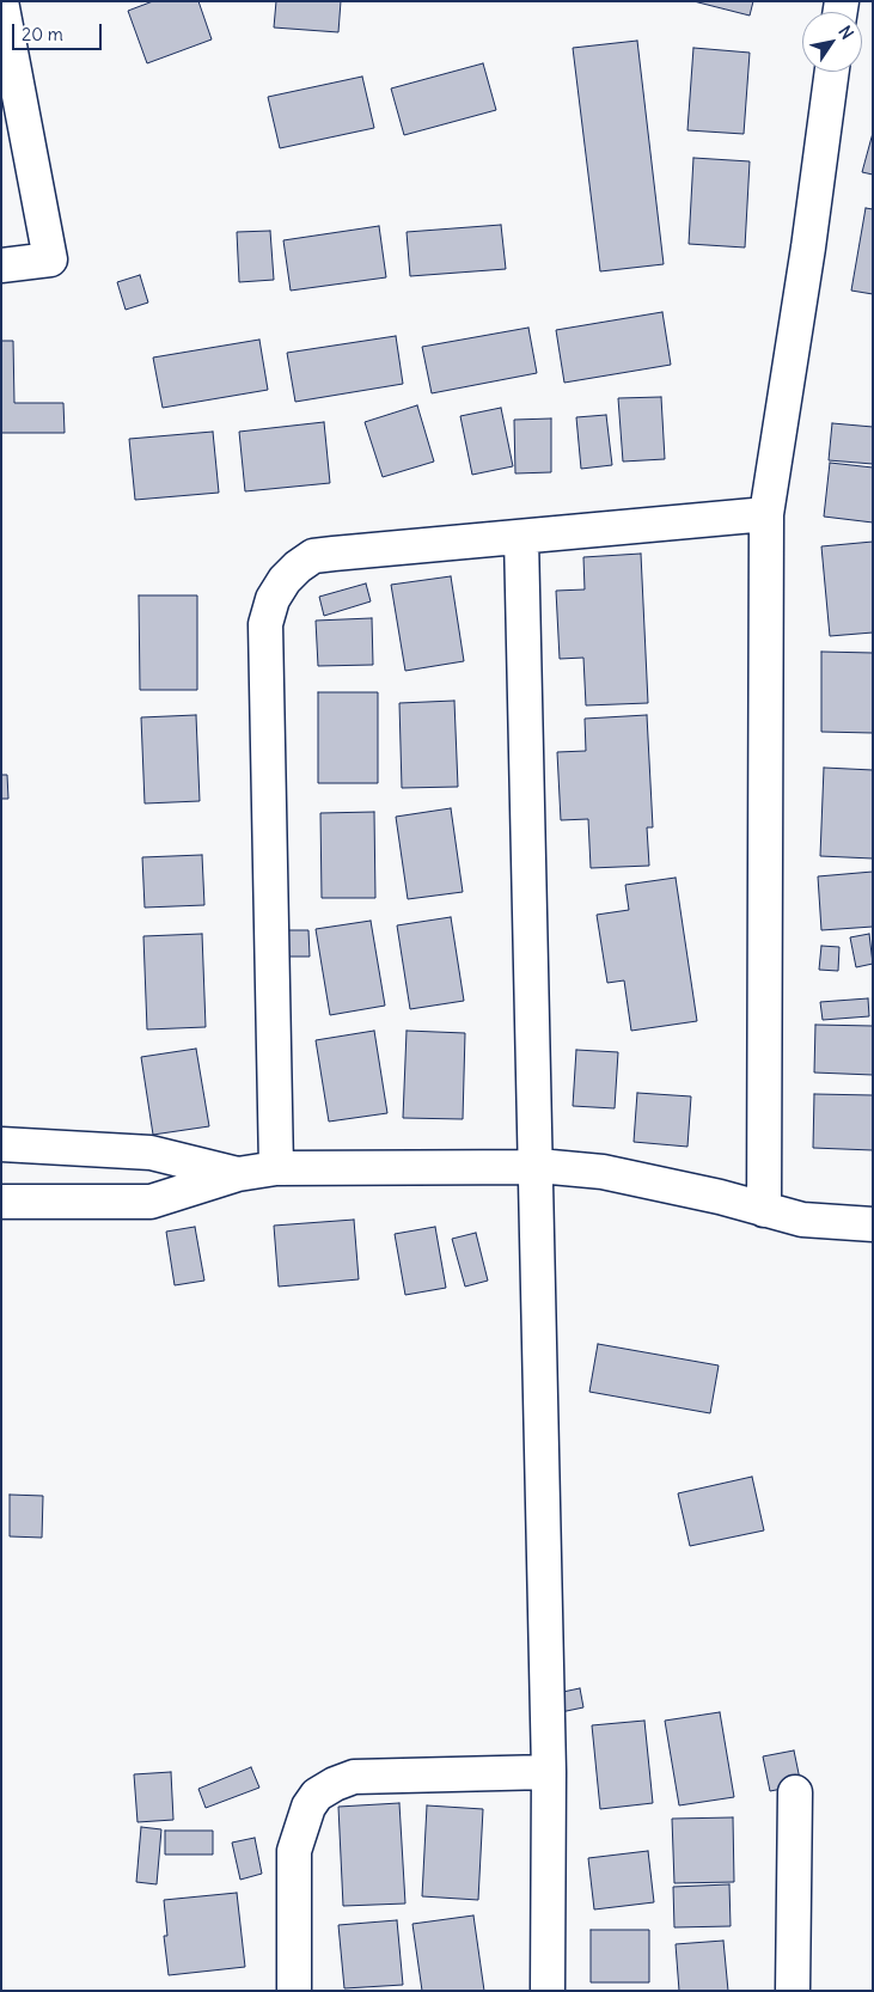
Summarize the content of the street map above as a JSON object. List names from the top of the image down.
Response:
{
  "scale_bar": "20 m",
  "north": "top right"
}
